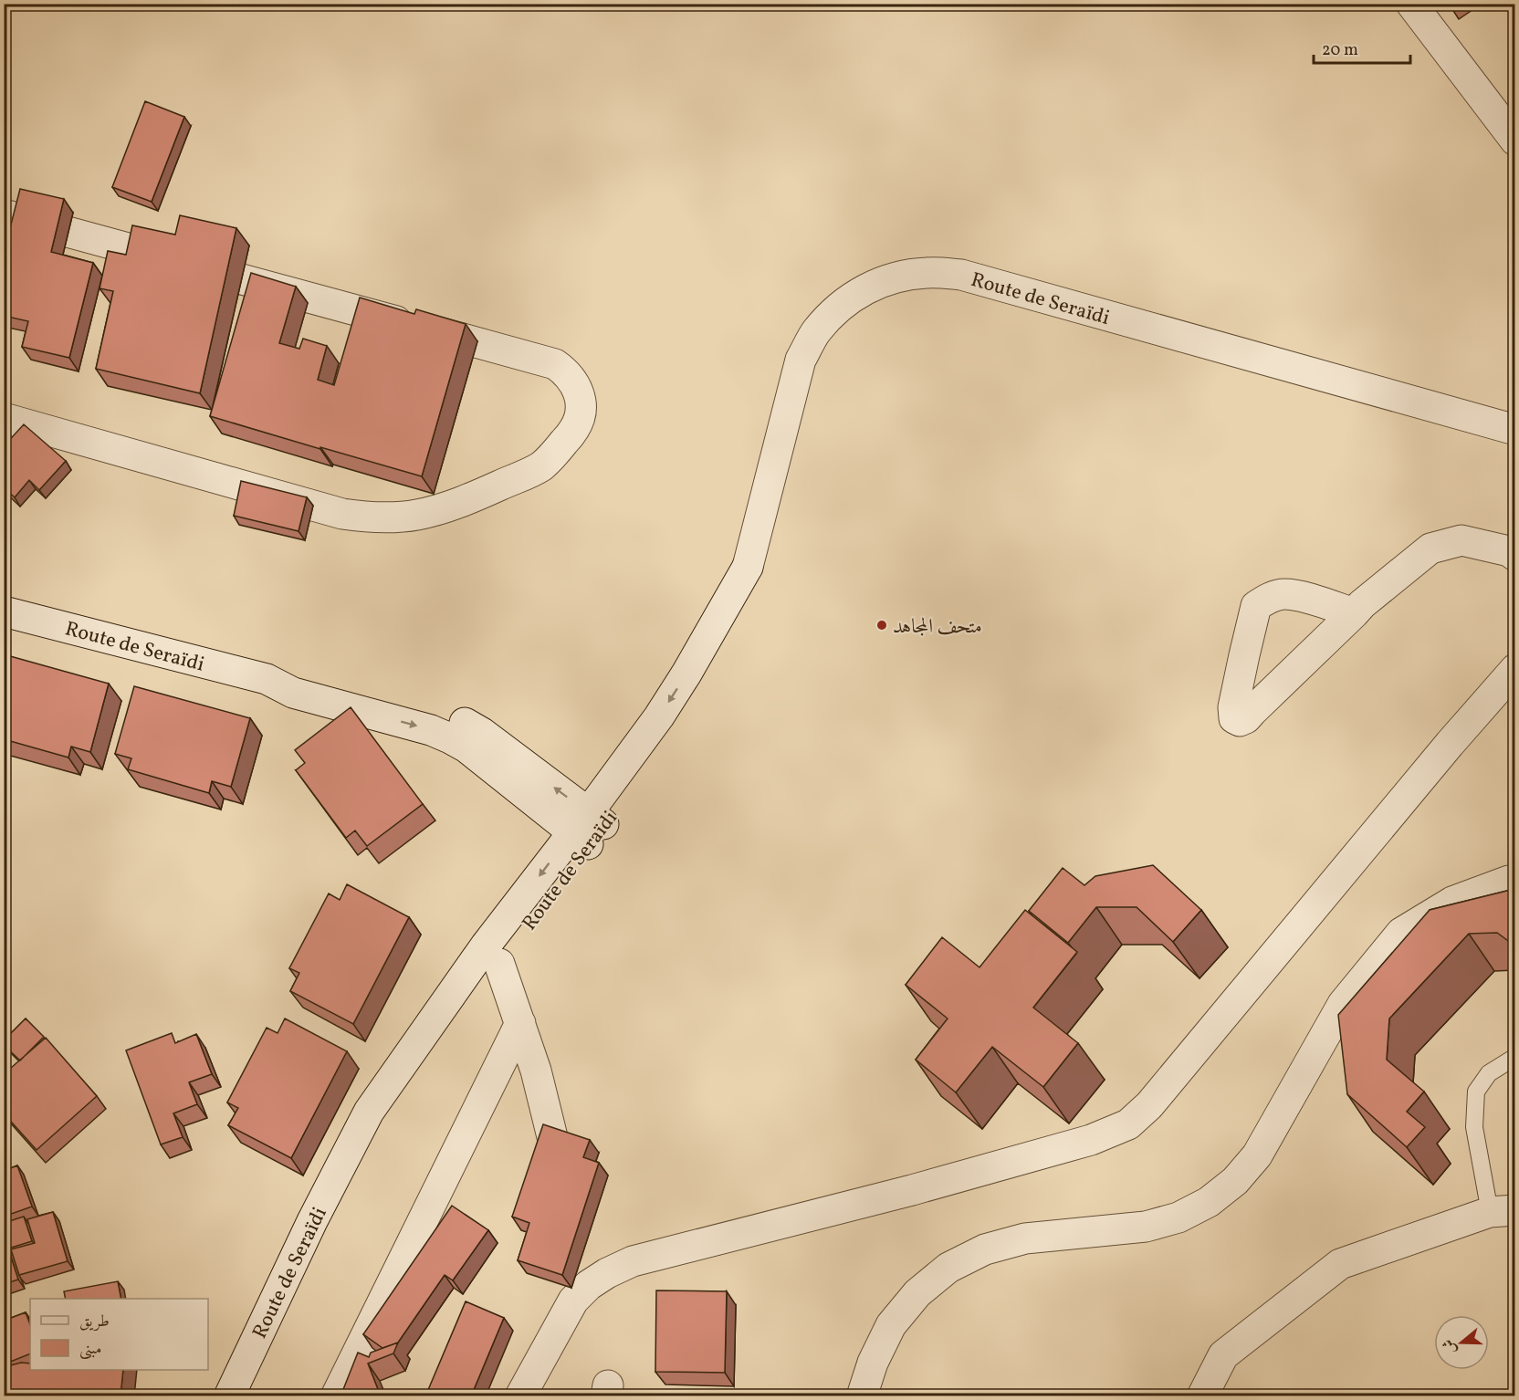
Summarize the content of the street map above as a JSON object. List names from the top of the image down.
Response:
{
  "streets": {
    "street": ["Route de Seraïdi"]
  },
  "places": ["متحف المجاهد"],
  "legend": ["طريق", "مبنى"],
  "scale_bar": "20 m",
  "north": "left"
}
